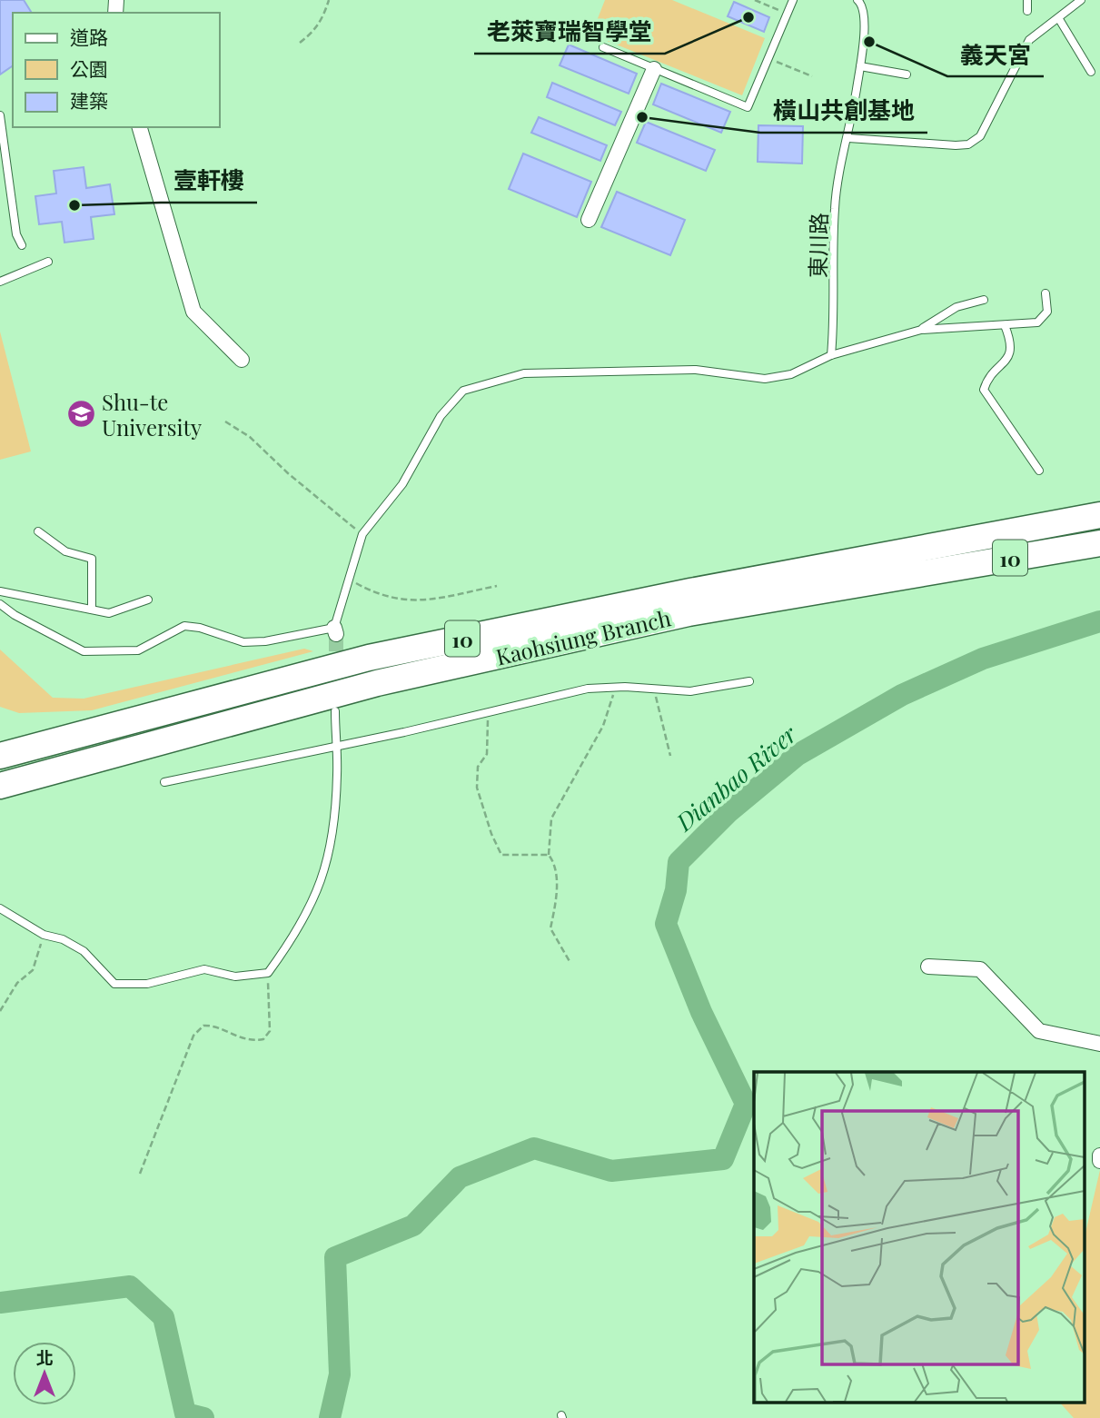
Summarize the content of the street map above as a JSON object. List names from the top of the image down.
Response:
{
  "streets": {
    "highway": ["10", "Kaohsiung Branch"],
    "lane": ["東川路"]
  },
  "water": ["Dianbao River"],
  "places": {
    "other": [
      "老萊寶瑞智學堂",
      "義天宮",
      "橫山共創基地",
      "壹軒樓"
    ],
    "school or university": ["Shu-te University"]
  },
  "legend": ["道路", "公園", "建築"],
  "north": "top"
}
